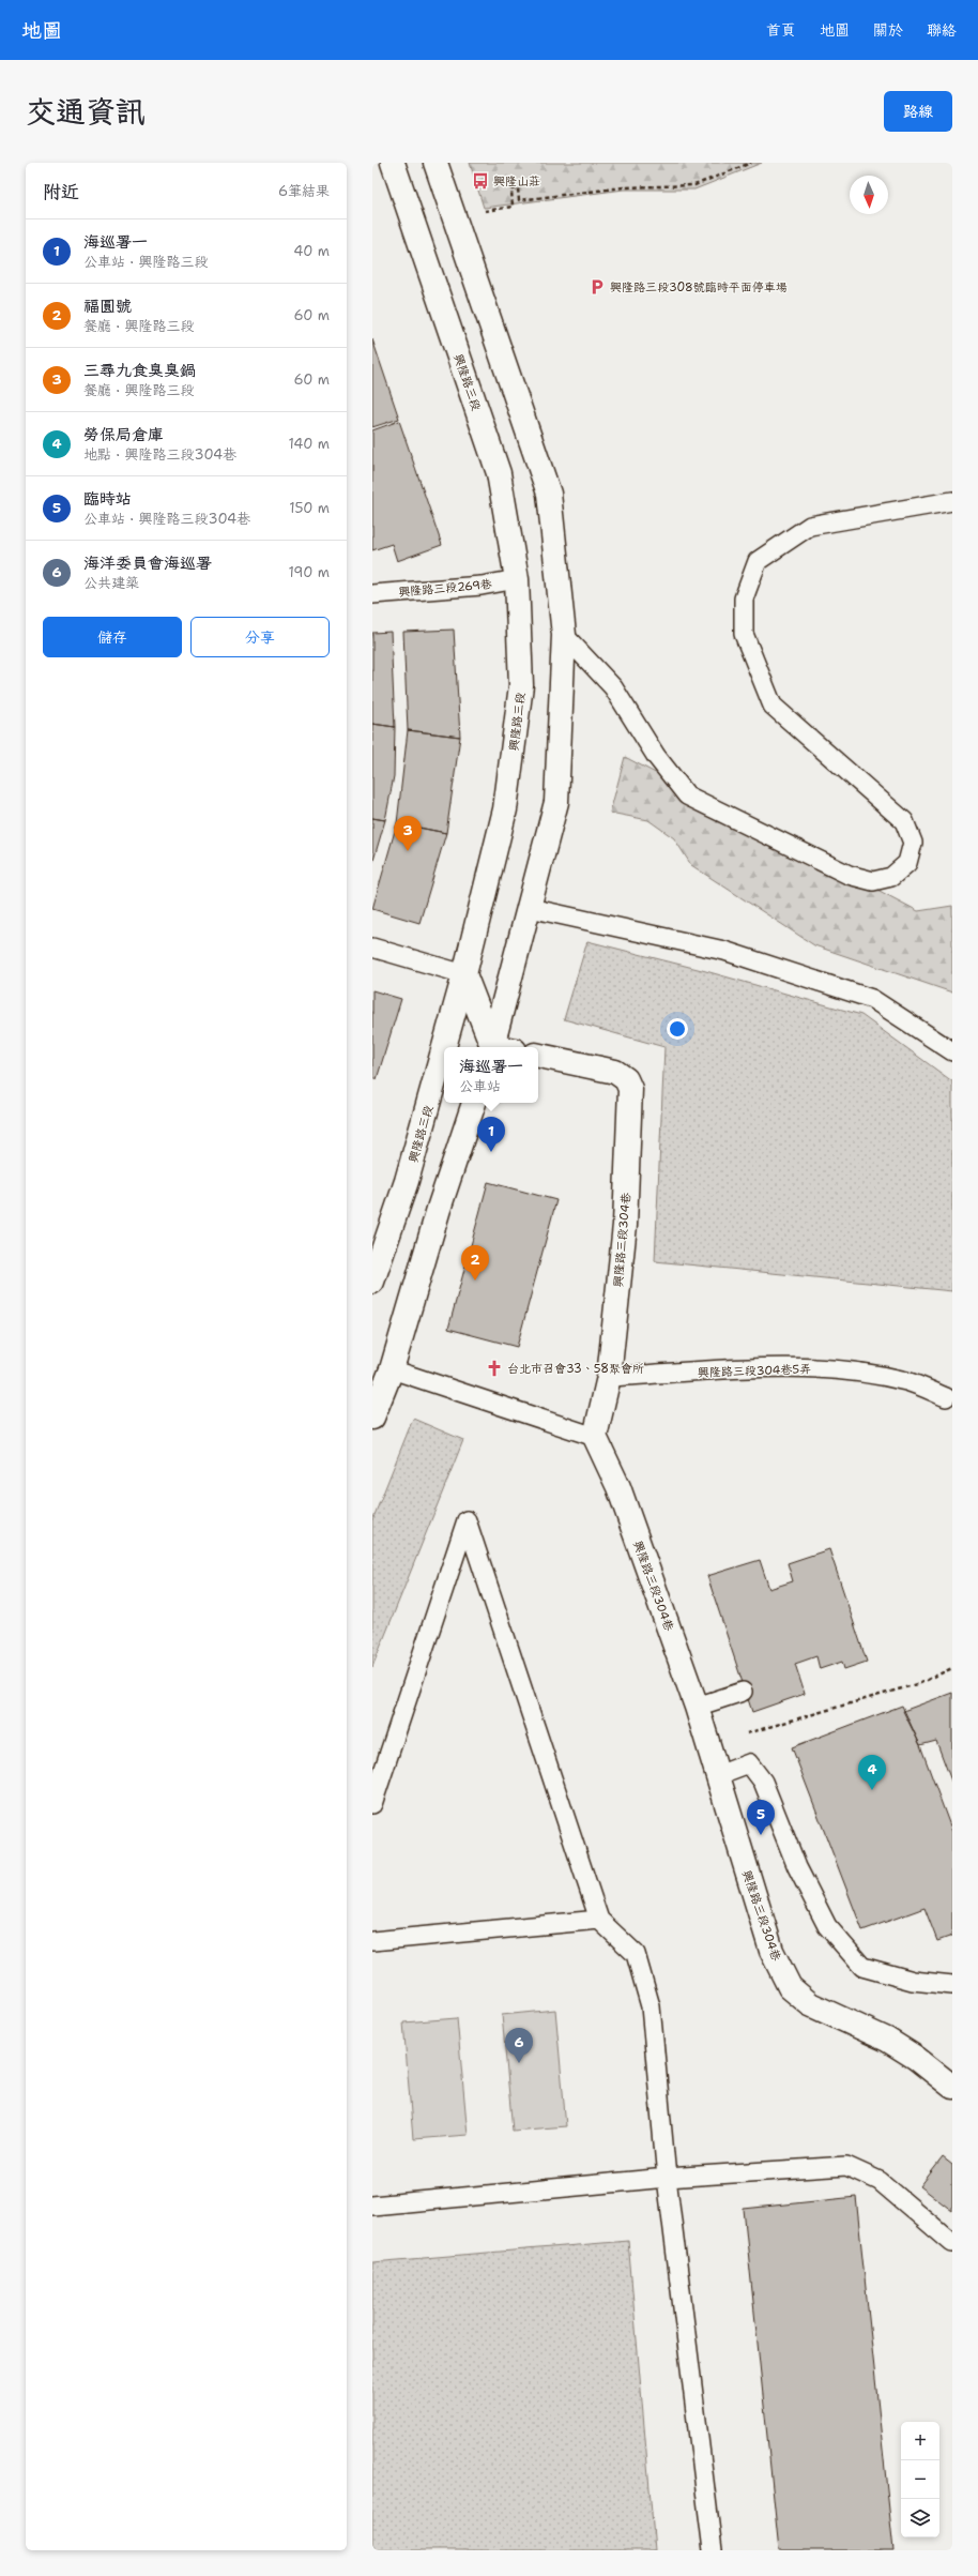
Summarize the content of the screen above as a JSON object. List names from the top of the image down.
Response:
{
  "streets": {
    "main road": ["興隆路三段", "興隆路三段304巷"],
    "lane": ["興隆路三段269巷", "興隆路三段304巷5弄"]
  },
  "crossings": [
    ["興隆路三段", "興隆路三段269巷"],
    ["興隆路三段304巷", "興隆路三段304巷5弄"]
  ],
  "places": {
    "bus stop": ["興隆山莊"],
    "parking": ["興隆路三段308號臨時平面停車場"],
    "church": ["台北市召會33、58聚會所"]
  },
  "north": "bottom",
  "page": {
    "header": "地圖",
    "nav": [
      "首頁",
      "地圖",
      "關於",
      "聯絡"
    ],
    "title": "交通資訊",
    "buttons": [
      "路線",
      ["儲存", "分享"]
    ],
    "heading": ["附近", "6筆結果"],
    "list": [
      {
        "mark": "1",
        "name": "海巡署一",
        "note": "公車站 · 興隆路三段",
        "value": "40 m"
      },
      {
        "mark": "2",
        "name": "福圓號",
        "note": "餐廳 · 興隆路三段",
        "value": "60 m"
      },
      {
        "mark": "3",
        "name": "三尋九食臭臭鍋",
        "note": "餐廳 · 興隆路三段",
        "value": "60 m"
      },
      {
        "mark": "4",
        "name": "勞保局倉庫",
        "note": "地點 · 興隆路三段304巷",
        "value": "140 m"
      },
      {
        "mark": "5",
        "name": "臨時站",
        "note": "公車站 · 興隆路三段304巷",
        "value": "150 m"
      },
      {
        "mark": "6",
        "name": "海洋委員會海巡署",
        "note": "公共建築",
        "value": "190 m"
      }
    ],
    "pins": [
      "3",
      "1",
      "2",
      "4",
      "5",
      "6"
    ],
    "popup": ["海巡署一", "公車站"],
    "map_buttons": ["+", "−"]
  }
}
